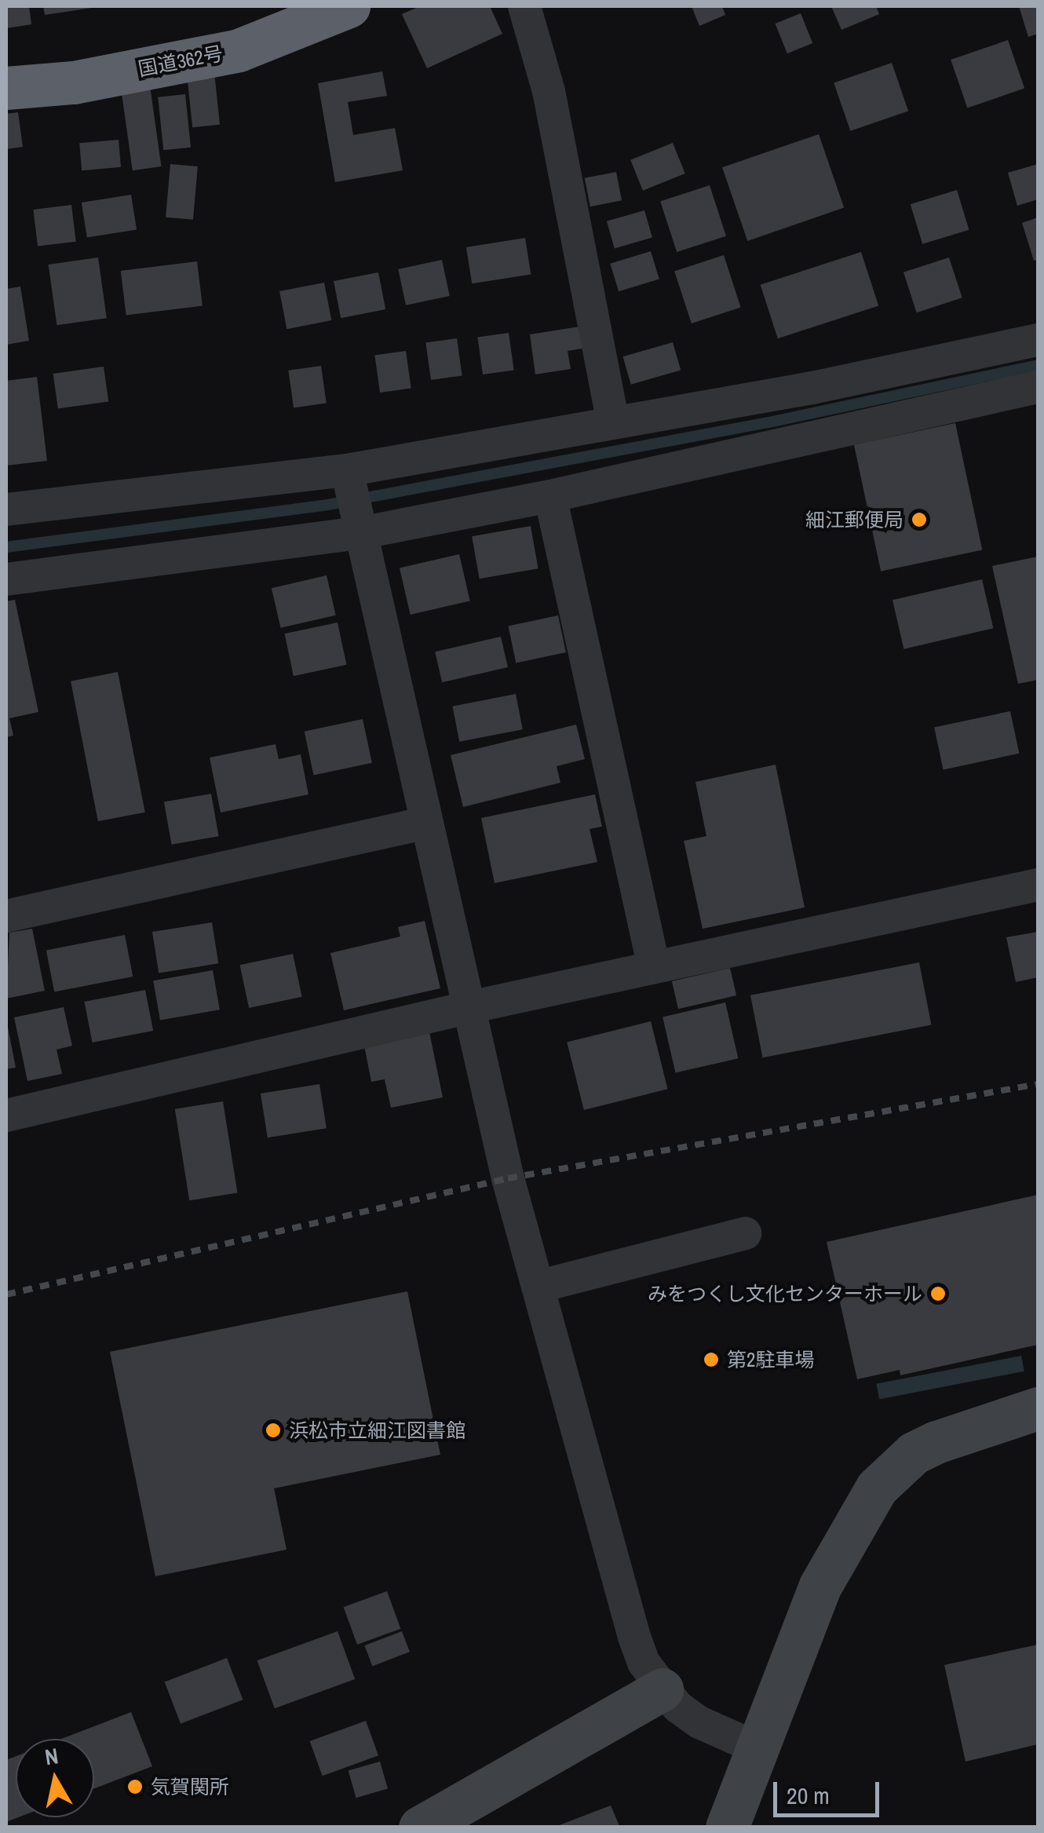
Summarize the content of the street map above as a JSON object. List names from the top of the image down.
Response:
{
  "streets": {
    "highway": ["国道362号"]
  },
  "places": [
    "細江郵便局",
    "みをつくし文化センターホール",
    "第2駐車場",
    "浜松市立細江図書館",
    "気賀関所"
  ],
  "scale_bar": "20 m",
  "north": "top"
}
